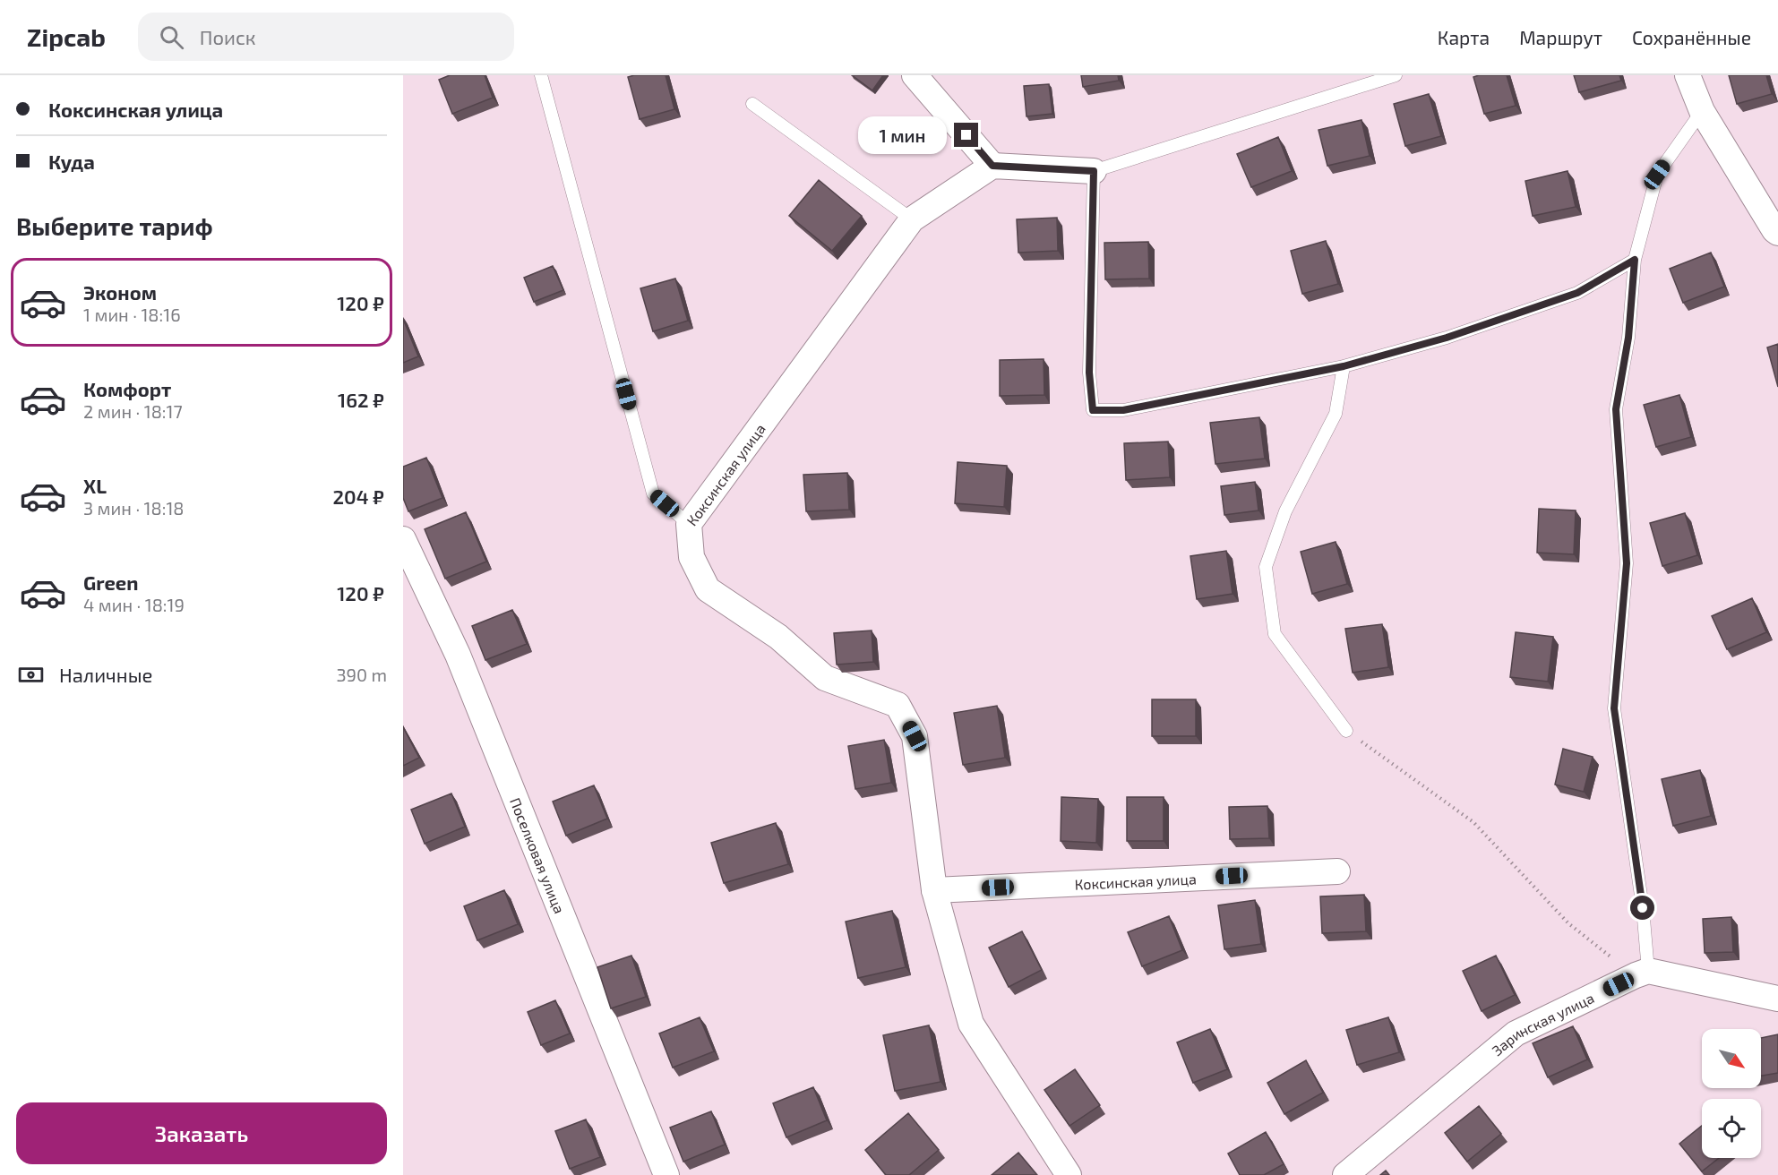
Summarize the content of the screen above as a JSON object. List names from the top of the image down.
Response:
{
  "streets": {
    "street": ["Коксинская улица", "Поселковая улица", "Заринская улица"]
  },
  "north": "bottom right",
  "page": {
    "header": "Zipcab",
    "search": "Поиск",
    "nav": ["Карта", "Маршрут", "Сохранённые"],
    "banner": ["Коксинская улица", "Куда"],
    "bubble": "1 мин",
    "heading": "Выберите тариф",
    "list": [
      {
        "name": "Эконом",
        "note": "1 мин · 18:16",
        "value": "120 ₽"
      },
      {
        "name": "Комфорт",
        "note": "2 мин · 18:17",
        "value": "162 ₽"
      },
      {
        "name": "XL",
        "note": "3 мин · 18:18",
        "value": "204 ₽"
      },
      {
        "name": "Green",
        "note": "4 мин · 18:19",
        "value": "120 ₽"
      }
    ],
    "pay": ["Наличные", "390 m"],
    "buttons": "Заказать"
  }
}
